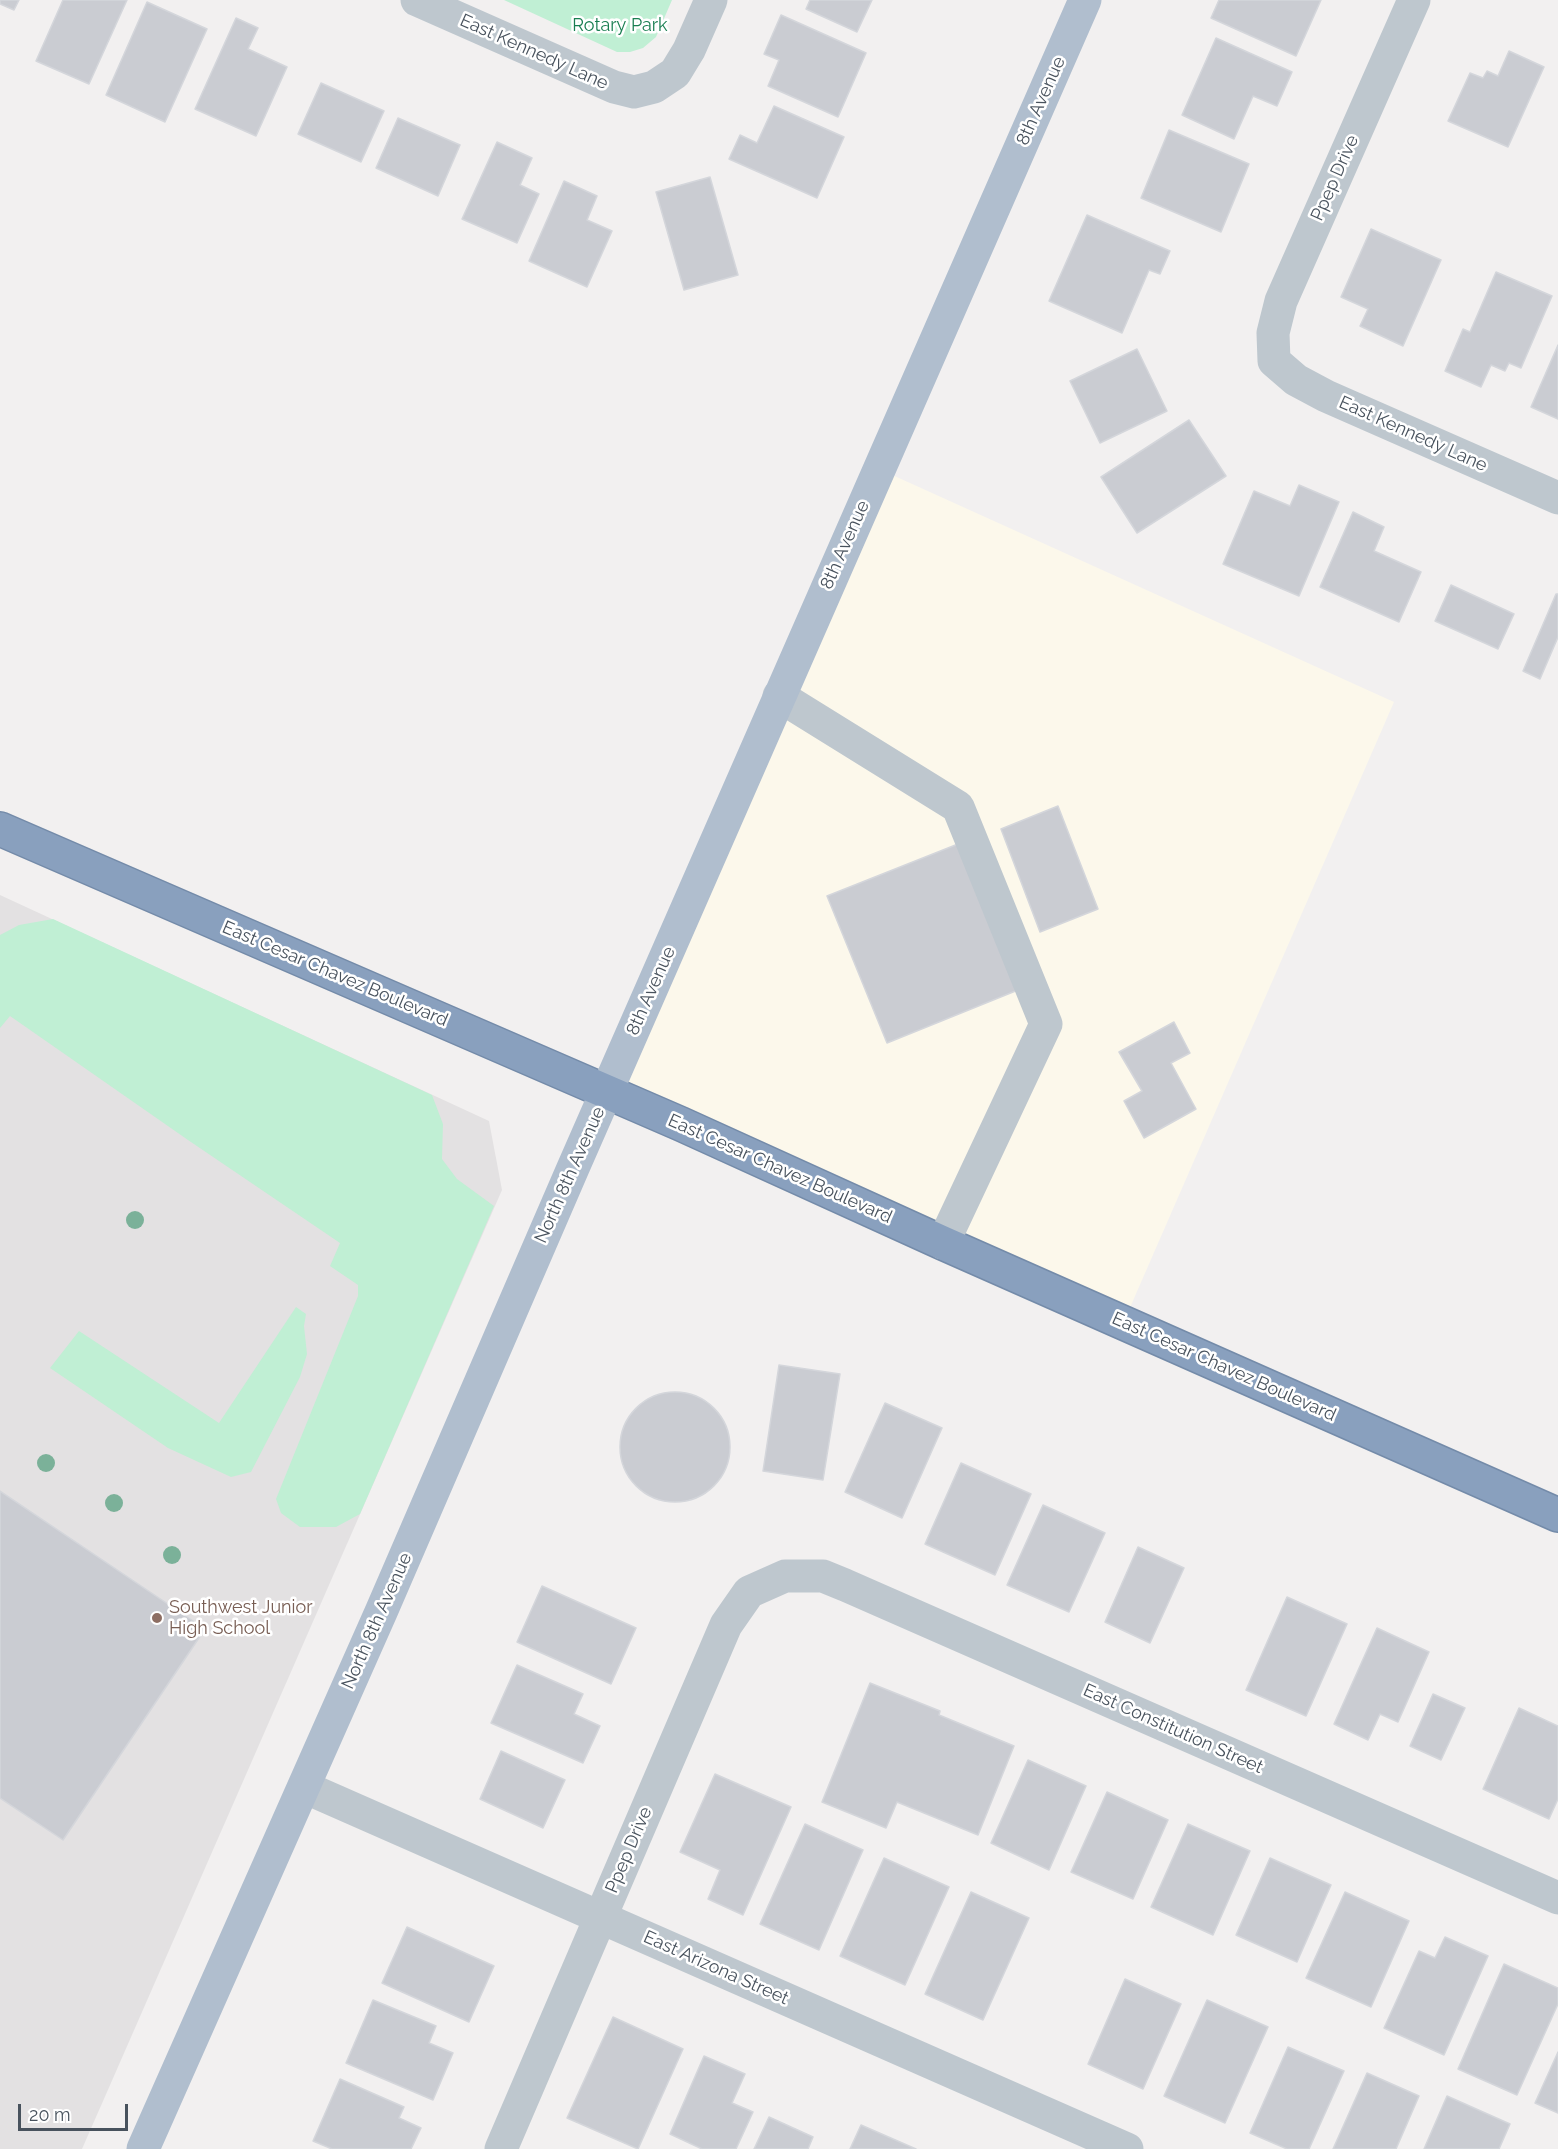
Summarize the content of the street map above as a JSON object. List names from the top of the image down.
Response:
{
  "streets": {
    "highway": ["East Cesar Chavez Boulevard"],
    "main road": ["8th Avenue", "North 8th Avenue"],
    "street": [
      "East Kennedy Lane",
      "Ppep Drive",
      "East Constitution Street",
      "East Arizona Street"
    ]
  },
  "crossings": [
    ["East Kennedy Lane", "Ppep Drive"],
    ["8th Avenue", "East Cesar Chavez Boulevard"],
    ["8th Avenue", "North 8th Avenue"],
    ["Ppep Drive", "East Constitution Street"],
    ["Ppep Drive", "East Arizona Street"],
    ["East Cesar Chavez Boulevard", "North 8th Avenue"],
    ["North 8th Avenue", "East Arizona Street"]
  ],
  "parks": ["Rotary Park"],
  "places": ["Southwest Junior High School"],
  "scale_bar": "20 m"
}
